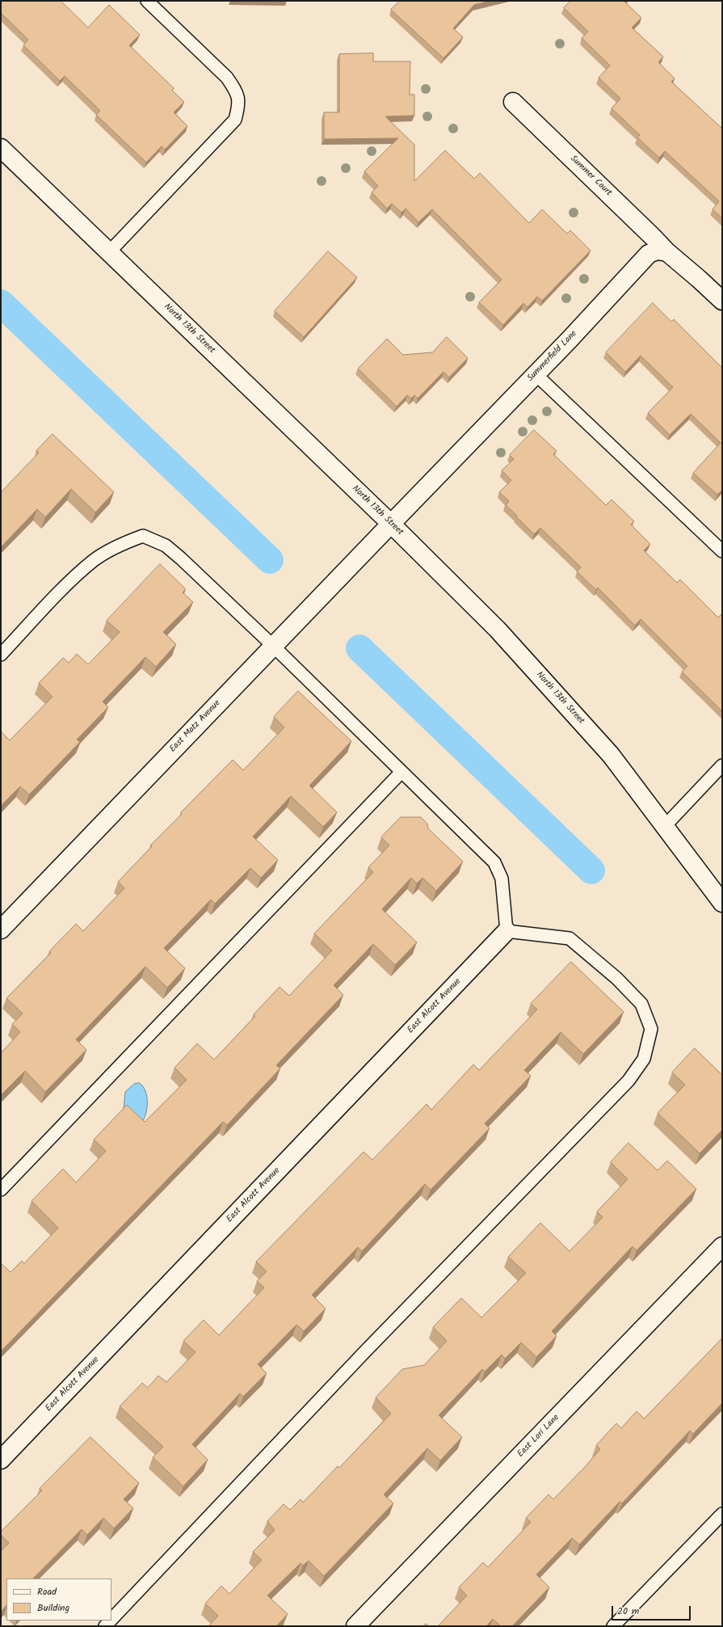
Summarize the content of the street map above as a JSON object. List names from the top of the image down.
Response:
{
  "streets": {
    "street": [
      "Summer Court",
      "North 13th Street",
      "Summerfield Lane",
      "East Matz Avenue",
      "East Alcott Avenue",
      "East Lori Lane"
    ]
  },
  "crossings": [
    ["Summer Court", "Summerfield Lane"],
    ["North 13th Street", "Summerfield Lane"],
    ["North 13th Street", "East Matz Avenue"],
    ["Summerfield Lane", "East Matz Avenue"]
  ],
  "legend": ["Road", "Building"],
  "scale_bar": "20 m"
}
